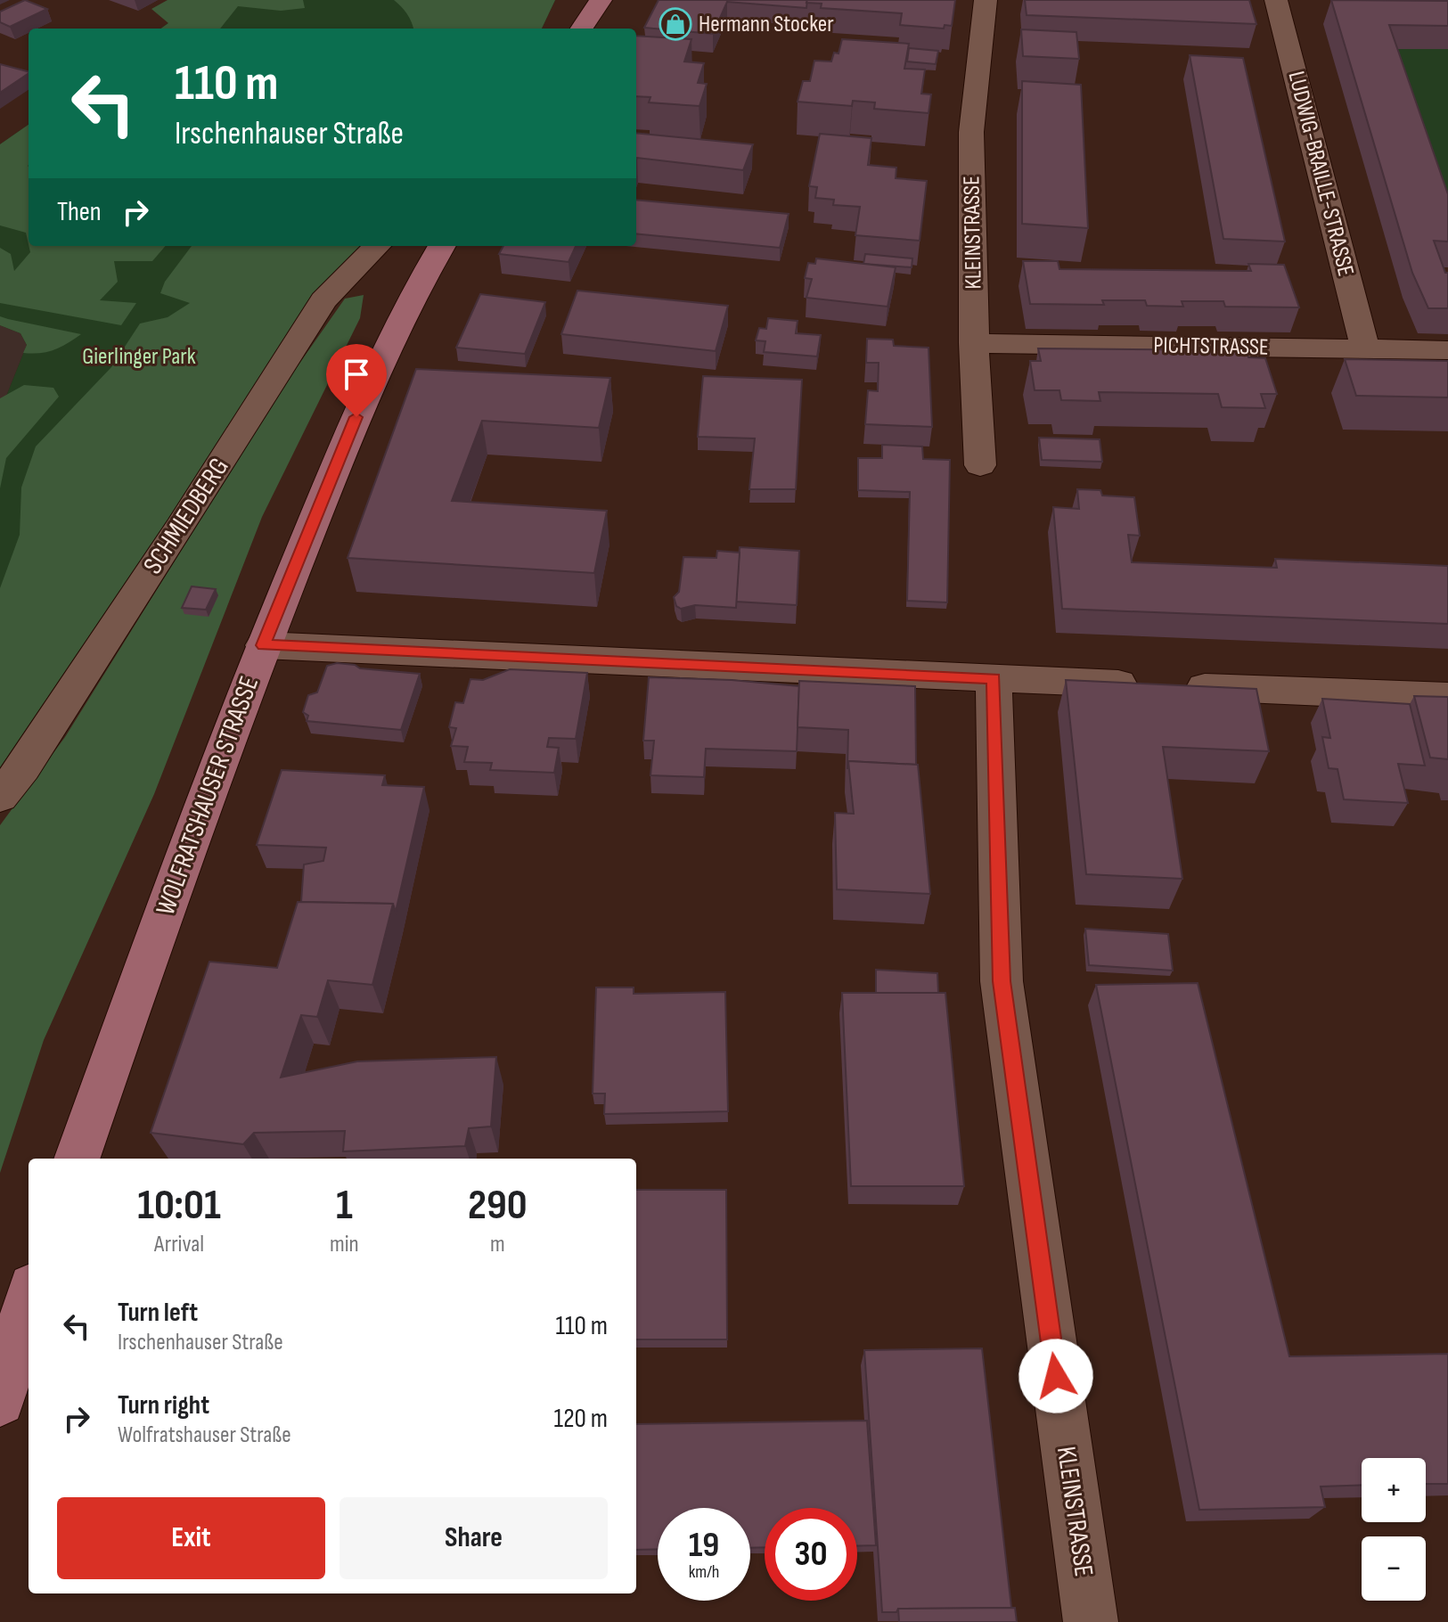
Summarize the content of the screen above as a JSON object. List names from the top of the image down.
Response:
{
  "streets": {
    "main road": ["WOLFRATSHAUSER STRASSE"],
    "street": [
      "LUDWIG-BRAILLE-STRASSE",
      "KLEINSTRASSE",
      "PICHTSTRASSE",
      "SCHMIEDBERG"
    ]
  },
  "crossings": [
    ["LUDWIG-BRAILLE-STRASSE", "PICHTSTRASSE"],
    ["KLEINSTRASSE", "PICHTSTRASSE"]
  ],
  "parks": ["Gierlinger Park"],
  "places": {
    "shop": ["Hermann Stocker"]
  },
  "page": {
    "turn": ["110 m", "Irschenhauser Straße"],
    "then": "Then",
    "eta": [
      "10:01",
      "Arrival",
      "1",
      "min",
      "290",
      "m"
    ],
    "list": [
      {
        "name": "Turn left",
        "note": "Irschenhauser Straße",
        "value": "110 m"
      },
      {
        "name": "Turn right",
        "note": "Wolfratshauser Straße",
        "value": "120 m"
      }
    ],
    "map_buttons": ["+", "−"],
    "buttons": ["Exit", "Share"],
    "speed": "19 km/h",
    "limit": "30"
  }
}
